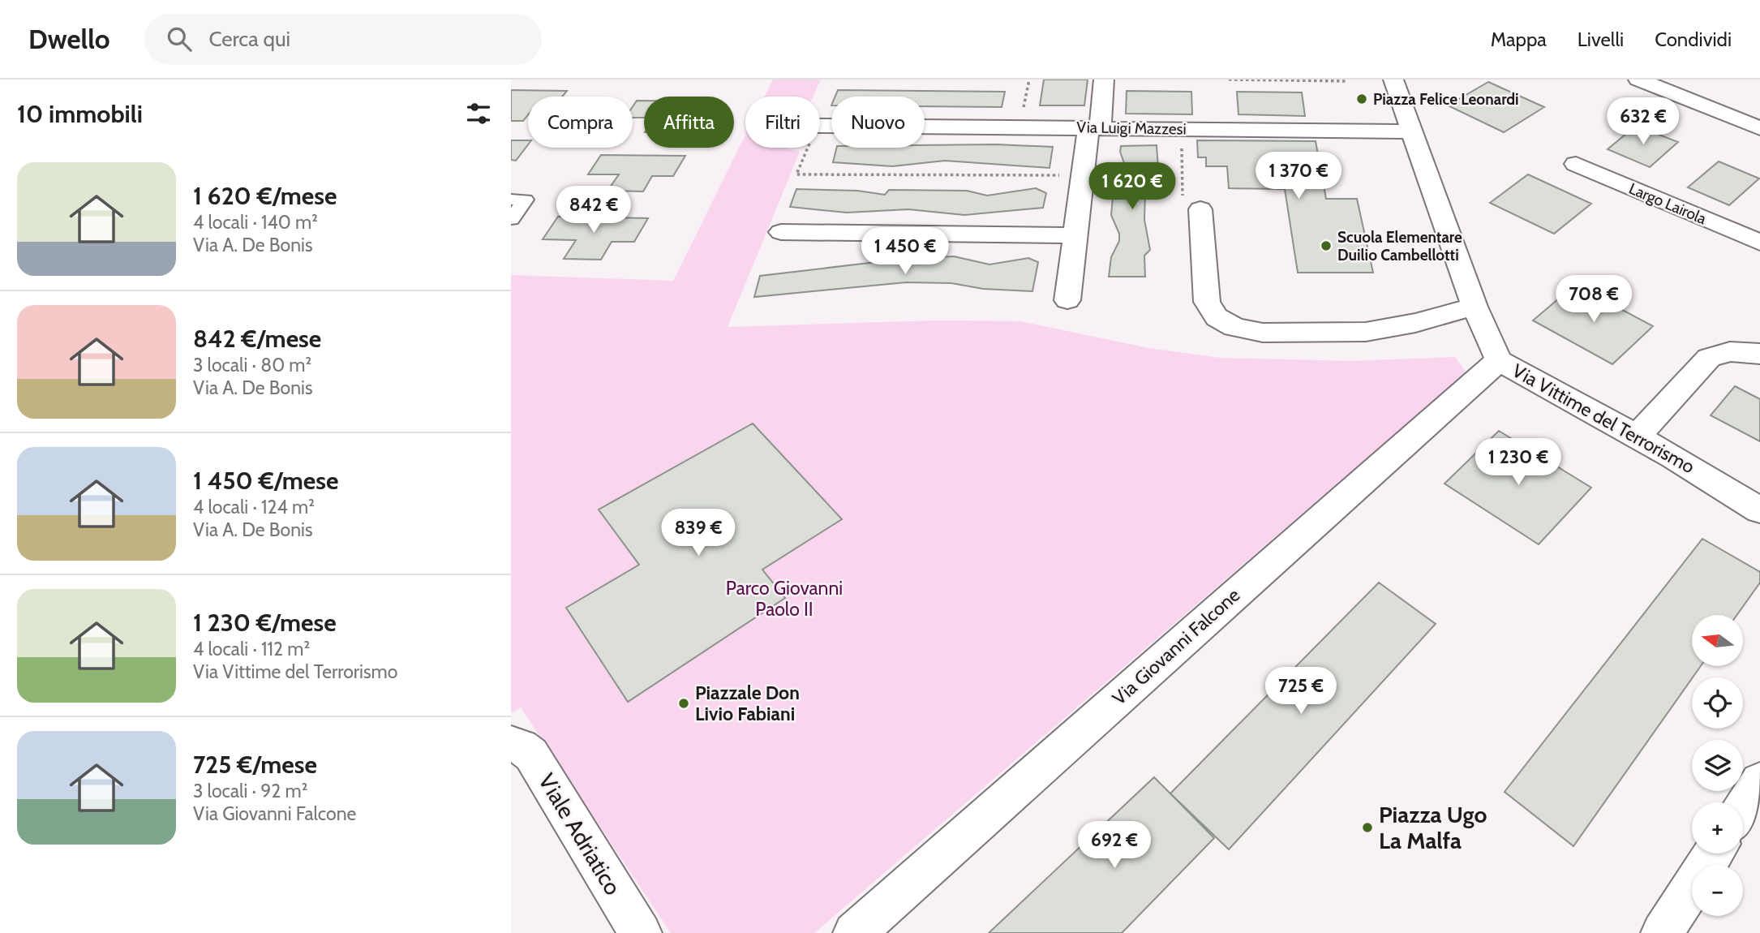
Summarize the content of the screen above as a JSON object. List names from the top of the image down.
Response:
{
  "streets": {
    "street": [
      "Via Luigi Mazzesi",
      "Largo Lairola",
      "Via Vittime del Terrorismo",
      "Via Giovanni Falcone",
      "Viale Adriatico"
    ]
  },
  "crossings": [
    ["Via Luigi Mazzesi", "Via Vittime del Terrorismo"],
    ["Via Vittime del Terrorismo", "Via Giovanni Falcone"]
  ],
  "parks": ["Parco Giovanni Paolo II"],
  "places": [
    "Piazza Felice Leonardi",
    "Scuola Elementare Duilio Cambellotti",
    "Piazzale Don Livio Fabiani",
    "Piazza Ugo La Malfa"
  ],
  "north": "left",
  "page": {
    "header": "Dwello",
    "search": "Cerca qui",
    "nav": ["Mappa", "Livelli", "Condividi"],
    "heading": "10 immobili",
    "chip": [
      "Compra",
      "Affitta",
      "Filtri",
      "Nuovo"
    ],
    "price": [
      "632 €",
      "1 370 €",
      "1 620 €",
      "842 €",
      "1 450 €",
      "708 €",
      "1 230 €",
      "839 €",
      "725 €",
      "692 €"
    ],
    "list": [
      {
        "name": "1 620 €/mese",
        "note": "4 locali · 140 m² · Via A. De Bonis"
      },
      {
        "name": "842 €/mese",
        "note": "3 locali · 80 m² · Via A. De Bonis"
      },
      {
        "name": "1 450 €/mese",
        "note": "4 locali · 124 m² · Via A. De Bonis"
      },
      {
        "name": "1 230 €/mese",
        "note": "4 locali · 112 m² · Via Vittime del Terrorismo"
      },
      {
        "name": "725 €/mese",
        "note": "3 locali · 92 m² · Via Giovanni Falcone"
      }
    ],
    "map_buttons": ["+", "−"]
  }
}
